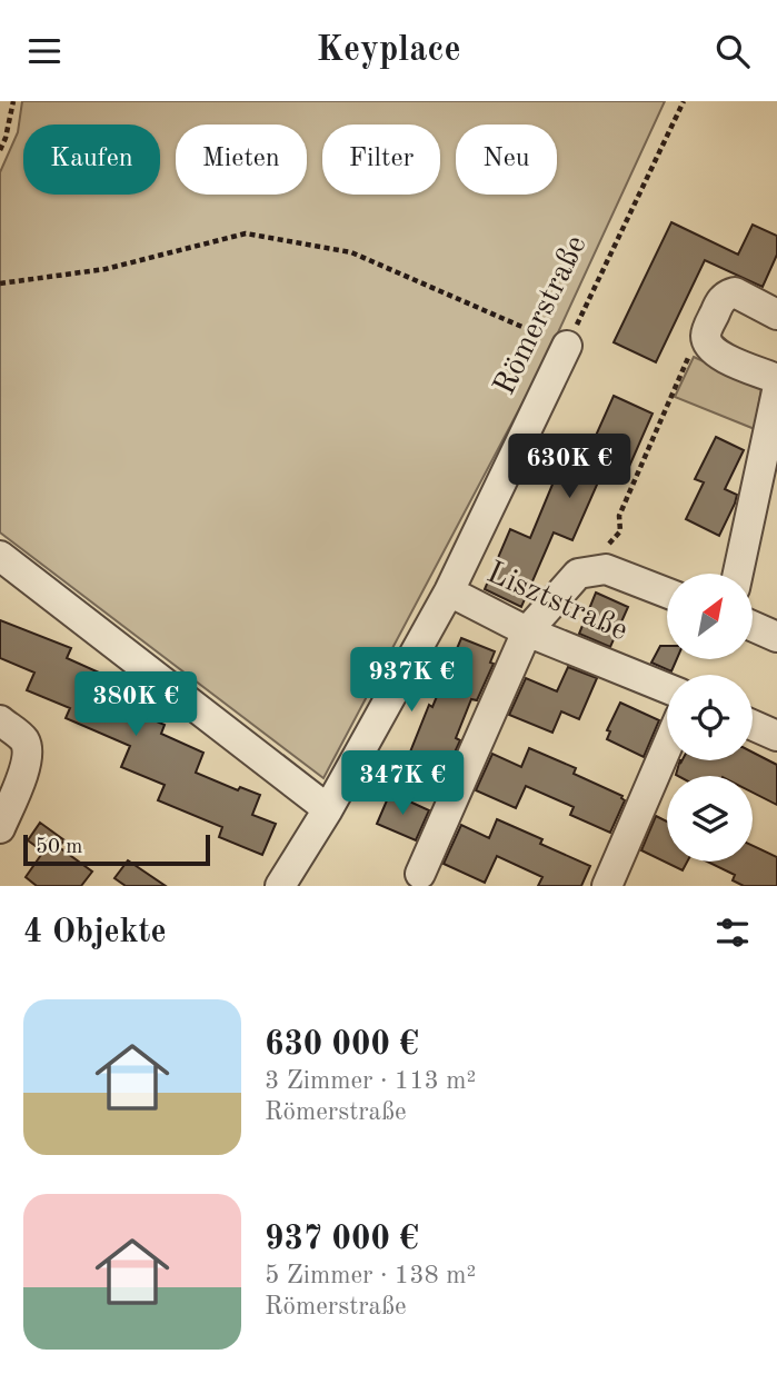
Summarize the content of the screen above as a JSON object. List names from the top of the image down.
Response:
{
  "streets": {
    "street": ["Römerstraße", "Lisztstraße"]
  },
  "crossings": [
    ["Römerstraße", "Lisztstraße"]
  ],
  "scale_bar": "50 m",
  "north": "top right",
  "page": {
    "header": "Keyplace",
    "chip": [
      "Kaufen",
      "Mieten",
      "Filter",
      "Neu"
    ],
    "price": [
      "630K €",
      "937K €",
      "380K €",
      "347K €"
    ],
    "scale": "50 m",
    "heading": "4 Objekte",
    "list": [
      {
        "name": "630 000 €",
        "note": "3 Zimmer · 113 m² · Römerstraße"
      },
      {
        "name": "937 000 €",
        "note": "5 Zimmer · 138 m² · Römerstraße"
      }
    ]
  }
}
